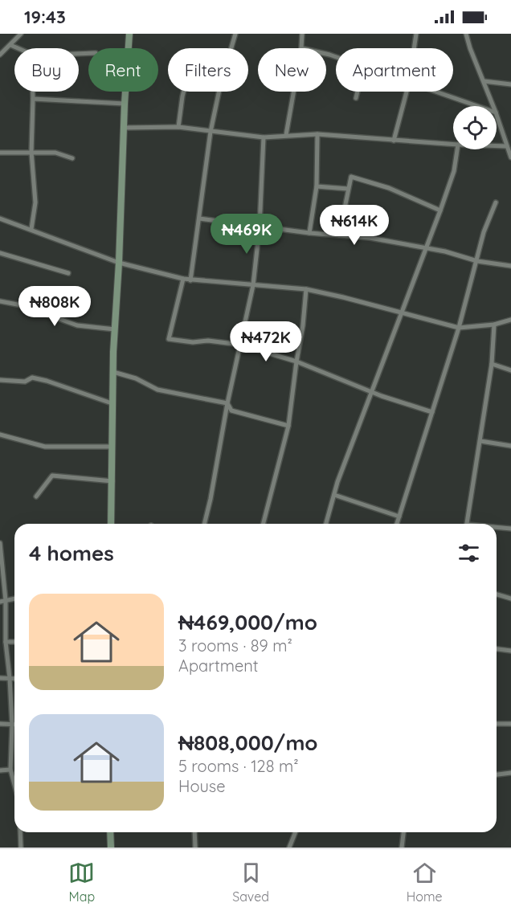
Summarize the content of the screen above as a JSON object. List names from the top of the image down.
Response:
{
  "page": {
    "status": "19:43",
    "chip": [
      "Buy",
      "Rent",
      "Filters",
      "New",
      "Apartment"
    ],
    "price": [
      "₦614K",
      "₦469K",
      "₦808K",
      "₦472K"
    ],
    "heading": "4 homes",
    "list": [
      {
        "name": "₦469,000/mo",
        "note": "3 rooms · 89 m² · Apartment"
      },
      {
        "name": "₦808,000/mo",
        "note": "5 rooms · 128 m² · House"
      }
    ],
    "tabs": ["Map", "Saved", "Home"]
  }
}
